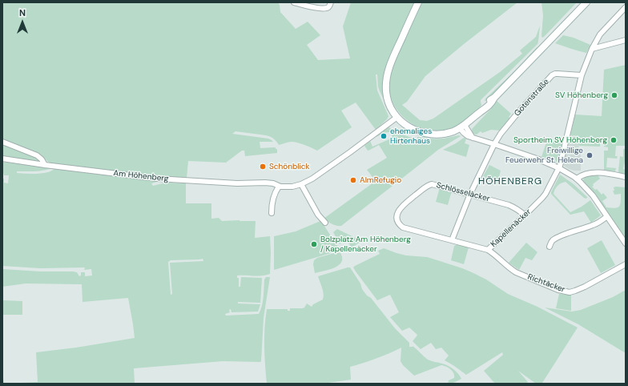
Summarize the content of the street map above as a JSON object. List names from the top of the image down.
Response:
{
  "streets": {
    "street": [
      "Gotenstraße",
      "Am Höhenberg",
      "Schlösseläcker",
      "Kapellenäcker",
      "Richtäcker"
    ]
  },
  "crossings": [
    ["Gotenstraße", "Kapellenäcker"],
    ["Schlösseläcker", "Kapellenäcker"],
    ["Kapellenäcker", "Richtäcker"]
  ],
  "districts": ["HÖHENBERG"],
  "places": [
    "SV Höhenberg",
    "ehemaliges Hirtenhaus",
    "Sportheim SV Höhenberg",
    "Freiwillige Feuerwehr St. Helena",
    "Schönblick",
    "AlmRefugio",
    "Bolzplatz Am Höhenberg / Kapellenäcker"
  ],
  "north": "top"
}
